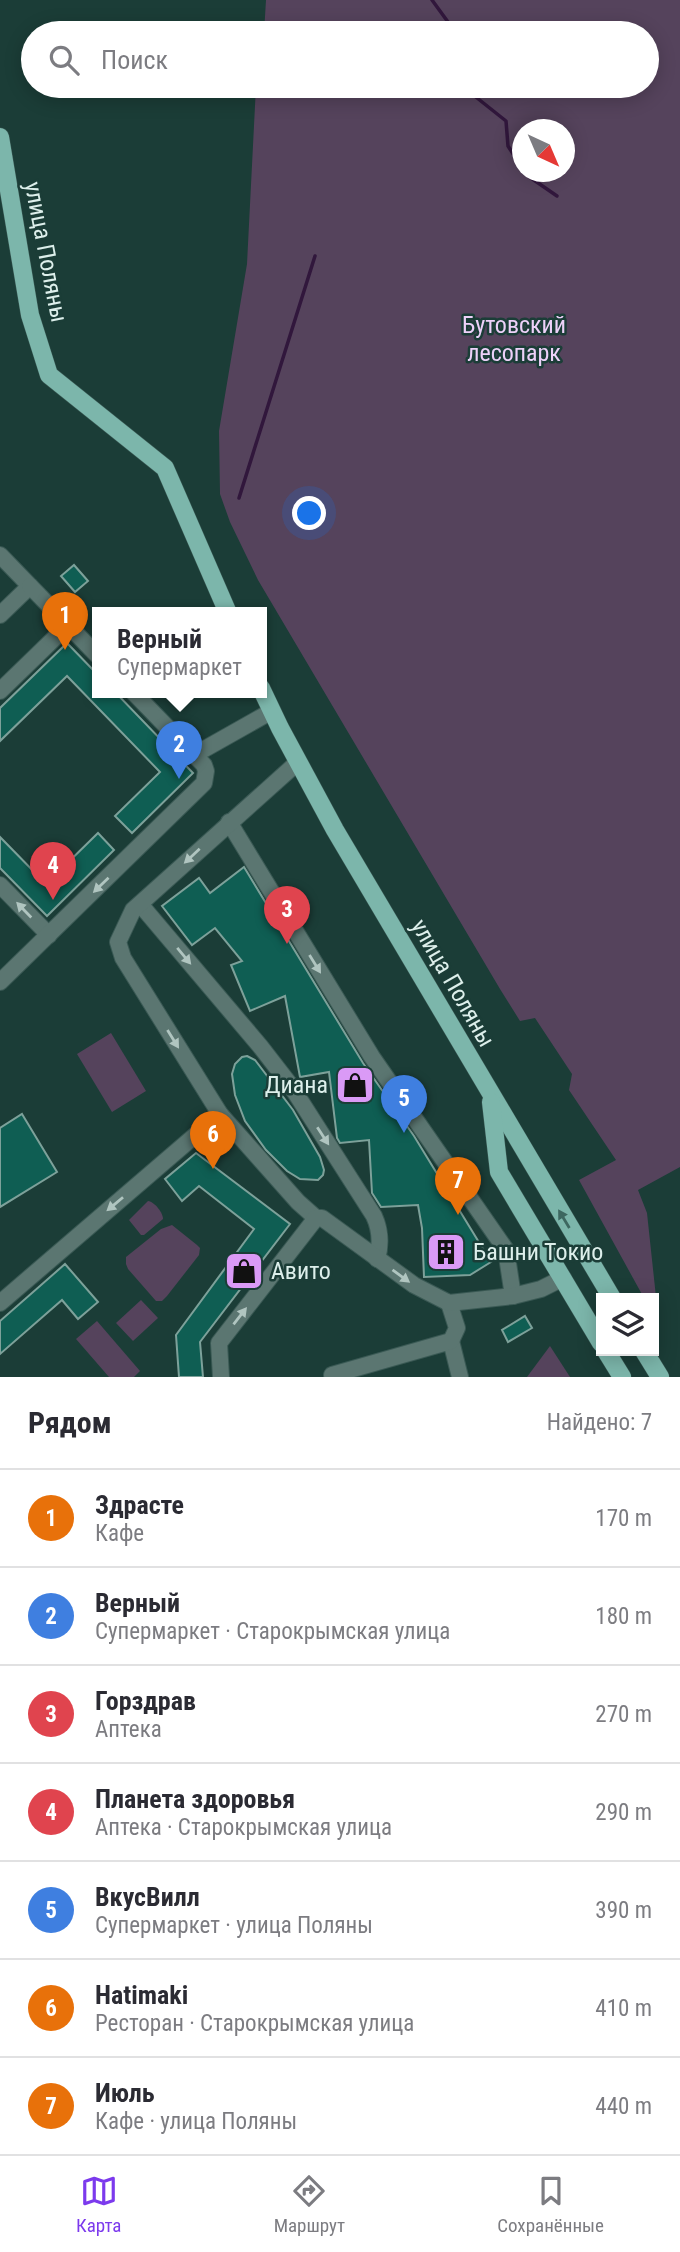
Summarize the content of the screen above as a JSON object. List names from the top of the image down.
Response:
{
  "streets": {
    "main road": ["улица Поляны"]
  },
  "parks": ["Бутовский лесопарк"],
  "places": {
    "shop": ["Диана", "Авито"],
    "building": ["Башни Токио"]
  },
  "north": "bottom right",
  "page": {
    "search": "Поиск",
    "pins": [
      "1",
      "2",
      "4",
      "3",
      "5",
      "6",
      "7"
    ],
    "popup": ["Верный", "Супермаркет"],
    "heading": ["Рядом", "Найдено: 7"],
    "list": [
      {
        "mark": "1",
        "name": "Здрасте",
        "note": "Кафе",
        "value": "170 m"
      },
      {
        "mark": "2",
        "name": "Верный",
        "note": "Супермаркет · Старокрымская улица",
        "value": "180 m"
      },
      {
        "mark": "3",
        "name": "Горздрав",
        "note": "Аптека",
        "value": "270 m"
      },
      {
        "mark": "4",
        "name": "Планета здоровья",
        "note": "Аптека · Старокрымская улица",
        "value": "290 m"
      },
      {
        "mark": "5",
        "name": "ВкусВилл",
        "note": "Супермаркет · улица Поляны",
        "value": "390 m"
      },
      {
        "mark": "6",
        "name": "Hatimaki",
        "note": "Ресторан · Старокрымская улица",
        "value": "410 m"
      },
      {
        "mark": "7",
        "name": "Июль",
        "note": "Кафе · улица Поляны",
        "value": "440 m"
      }
    ],
    "nav": ["Карта", "Маршрут", "Сохранённые"]
  }
}
